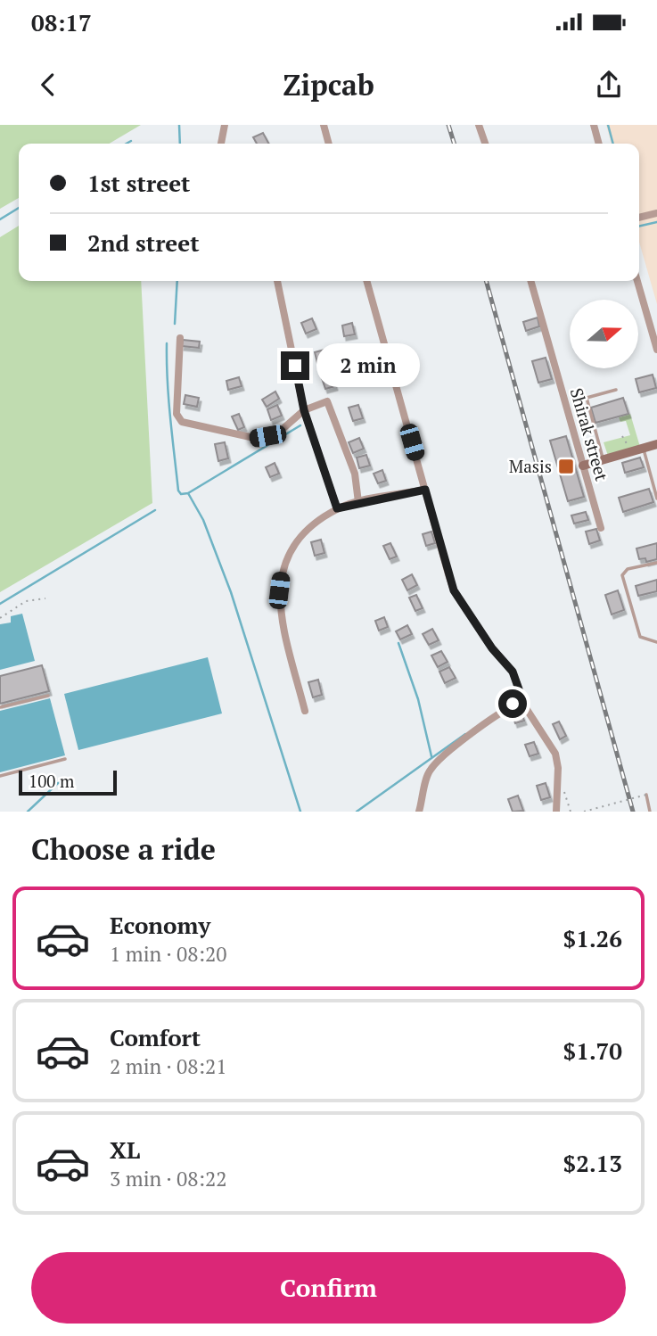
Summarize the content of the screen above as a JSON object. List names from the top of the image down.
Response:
{
  "streets": {
    "street": ["Shirak street"]
  },
  "places": {
    "transit": ["Masis"]
  },
  "scale_bar": "100 m",
  "north": "right",
  "page": {
    "status": "08:17",
    "header": "Zipcab",
    "banner": ["1st street", "2nd street"],
    "bubble": "2 min",
    "scale": "100 m",
    "heading": "Choose a ride",
    "list": [
      {
        "name": "Economy",
        "note": "1 min · 08:20",
        "value": "$1.26"
      },
      {
        "name": "Comfort",
        "note": "2 min · 08:21",
        "value": "$1.70"
      },
      {
        "name": "XL",
        "note": "3 min · 08:22",
        "value": "$2.13"
      }
    ],
    "buttons": "Confirm"
  }
}
